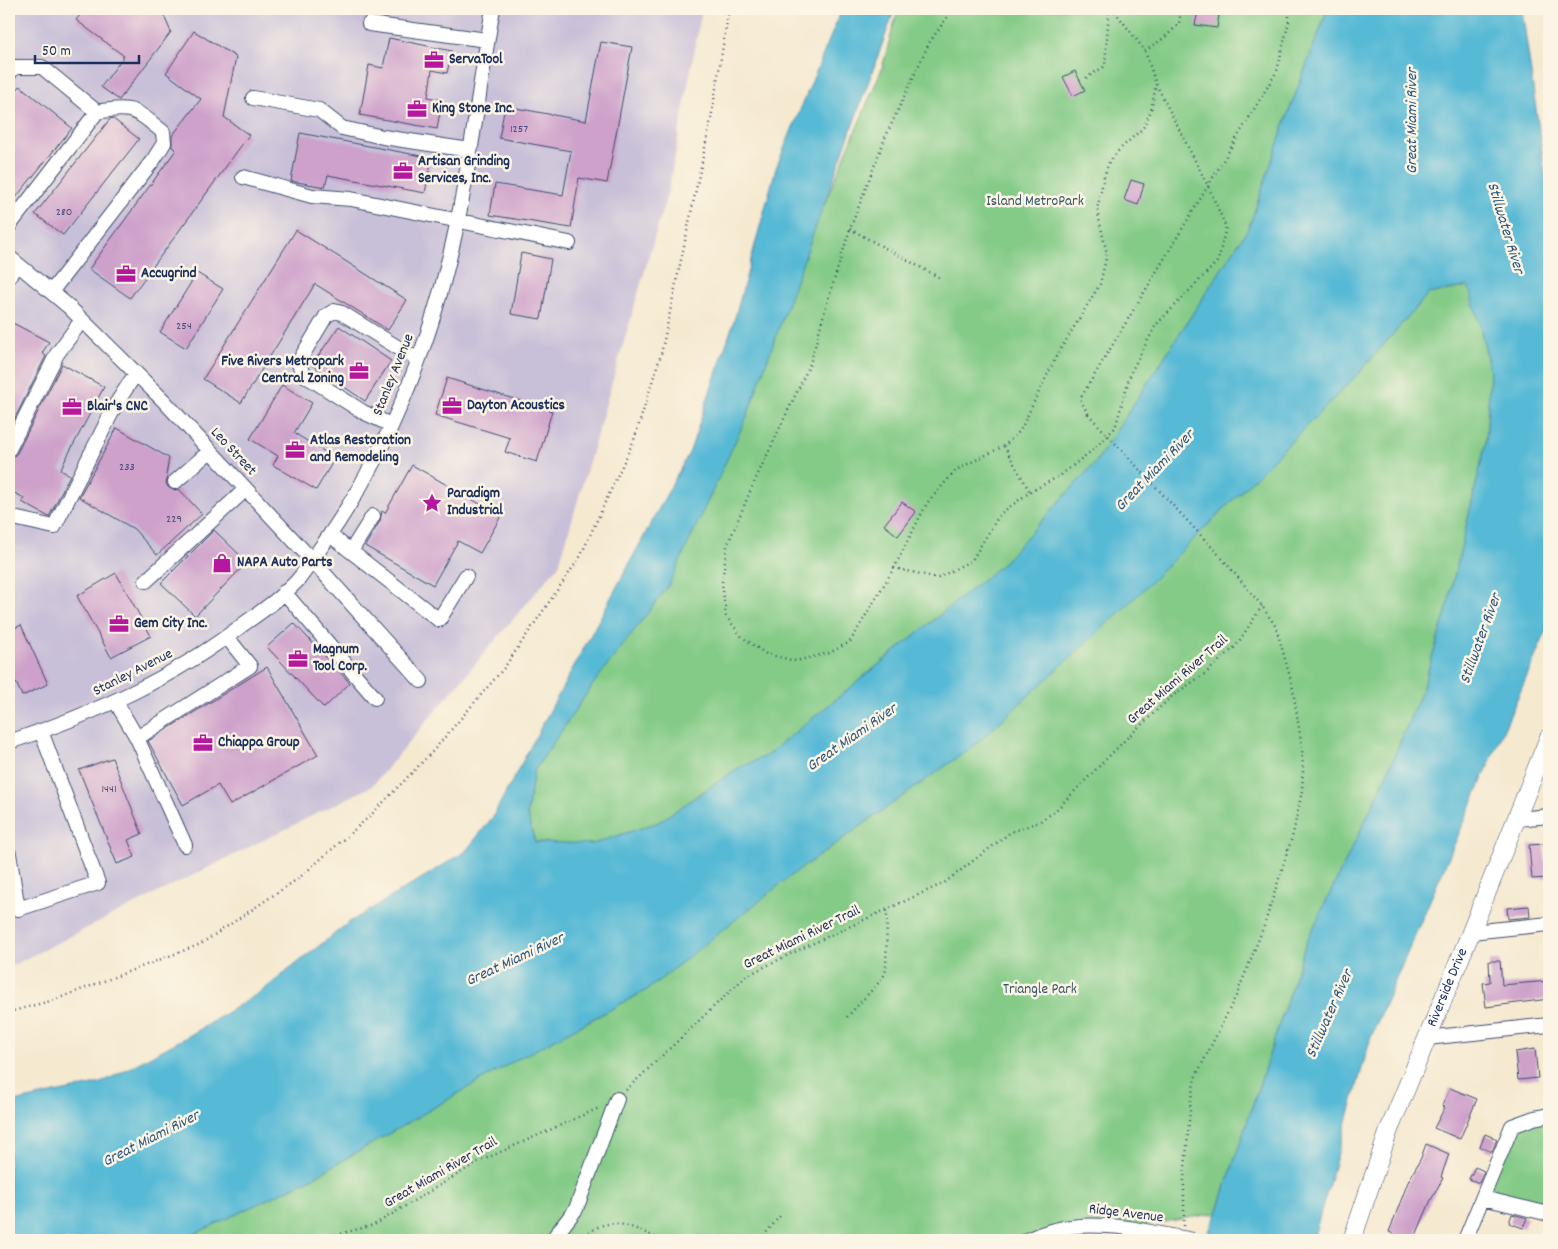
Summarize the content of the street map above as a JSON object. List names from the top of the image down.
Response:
{
  "streets": {
    "main road": ["Riverside Drive"],
    "street": ["Stanley Avenue", "Leo Street", "Ridge Avenue"],
    "path": ["Great Miami River Trail"]
  },
  "crossings": [
    ["Stanley Avenue", "Leo Street"]
  ],
  "water": ["Great Miami River", "Stillwater River"],
  "parks": ["Island MetroPark", "Triangle Park"],
  "places": {
    "office": [
      "ServaTool",
      "King Stone Inc.",
      "Artisan Grinding Services, Inc.",
      "Accugrind",
      "Five Rivers Metropark Central Zoning",
      "Dayton Acoustics",
      "Blair's CNC",
      "Atlas Restoration and Remodeling",
      "Gem City Inc.",
      "Magnum Tool Corp.",
      "Chiappa Group"
    ],
    "place": ["Paradigm Industrial"],
    "shop": ["NAPA Auto Parts"]
  },
  "house_numbers": [
    "1257",
    "280",
    "254",
    "233",
    "229",
    "1441"
  ],
  "scale_bar": "50 m"
}
